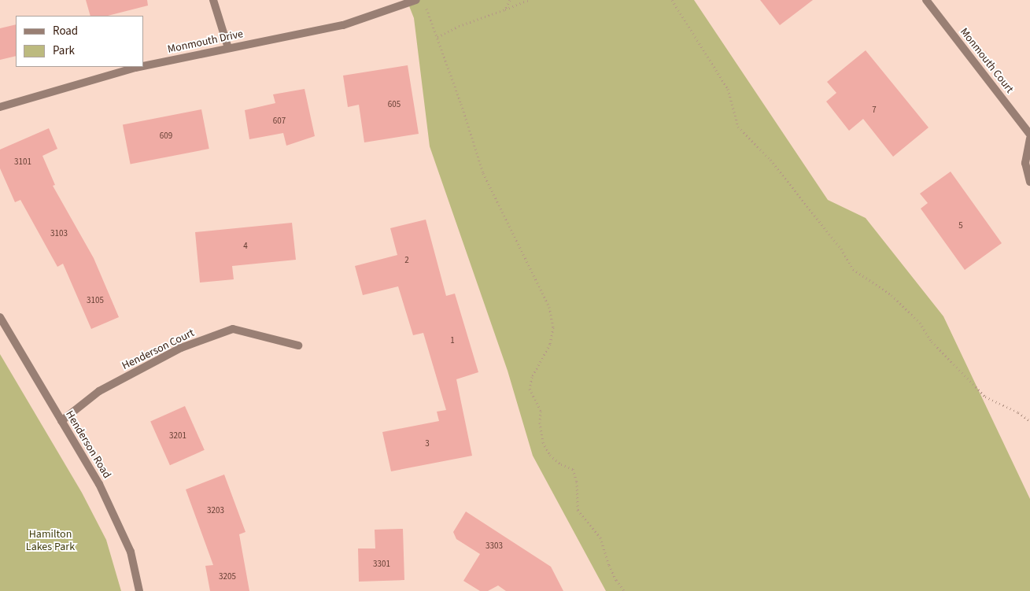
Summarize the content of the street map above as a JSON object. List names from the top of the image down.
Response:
{
  "streets": {
    "street": [
      "Monmouth Drive",
      "Monmouth Court",
      "Henderson Court",
      "Henderson Road"
    ]
  },
  "crossings": [
    ["Henderson Court", "Henderson Road"]
  ],
  "parks": ["Hamilton Lakes Park"],
  "house_numbers": [
    "605",
    "7",
    "607",
    "609",
    "3101",
    "5",
    "3103",
    "4",
    "2",
    "3105",
    "1",
    "3201",
    "3",
    "3203",
    "3303",
    "3301",
    "3205"
  ],
  "legend": ["Road", "Park"]
}
